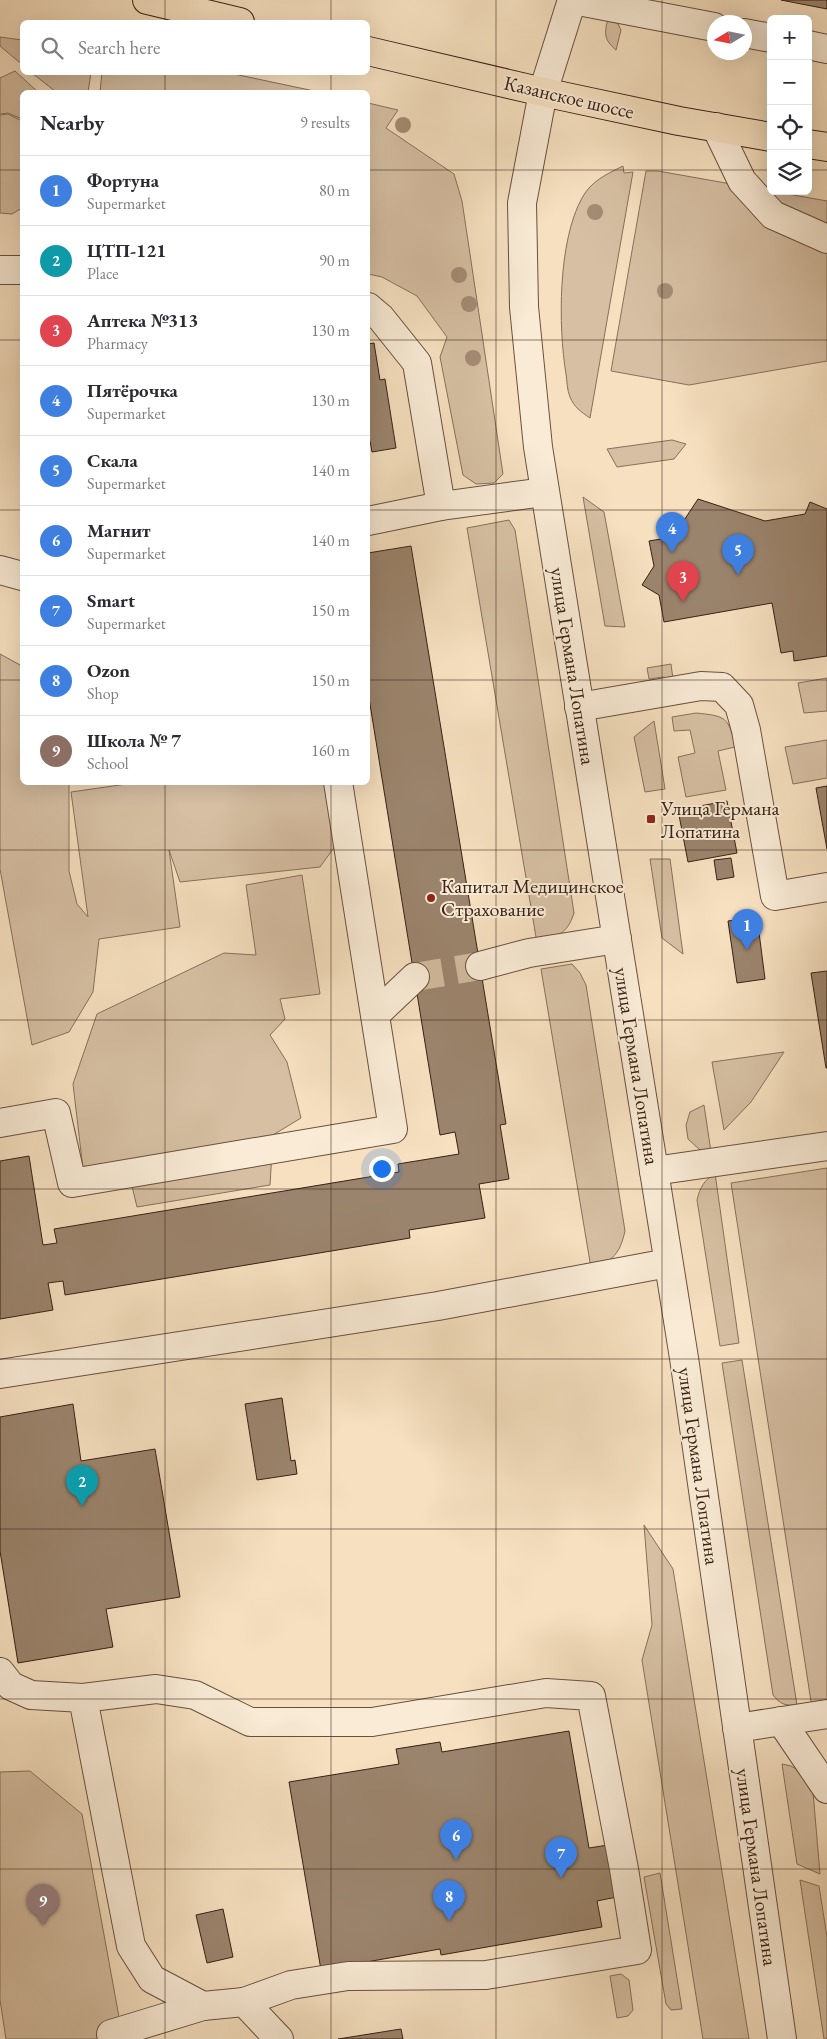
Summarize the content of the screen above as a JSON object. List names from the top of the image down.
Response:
{
  "streets": {
    "main road": ["Казанское шоссе"],
    "street": ["улица Германа Лопатина"]
  },
  "crossings": [
    ["Казанское шоссе", "улица Германа Лопатина"]
  ],
  "places": {
    "transit": ["Улица Германа Лопатина"],
    "other": ["Капитал Медицинское Страхование"]
  },
  "north": "left",
  "page": {
    "map_buttons": ["+", "−"],
    "search": "Search here",
    "heading": ["Nearby", "9 results"],
    "list": [
      {
        "mark": "1",
        "name": "Фортуна",
        "note": "Supermarket",
        "value": "80 m"
      },
      {
        "mark": "2",
        "name": "ЦТП-121",
        "note": "Place",
        "value": "90 m"
      },
      {
        "mark": "3",
        "name": "Аптека №313",
        "note": "Pharmacy",
        "value": "130 m"
      },
      {
        "mark": "4",
        "name": "Пятёрочка",
        "note": "Supermarket",
        "value": "130 m"
      },
      {
        "mark": "5",
        "name": "Скала",
        "note": "Supermarket",
        "value": "140 m"
      },
      {
        "mark": "6",
        "name": "Магнит",
        "note": "Supermarket",
        "value": "140 m"
      },
      {
        "mark": "7",
        "name": "Smart",
        "note": "Supermarket",
        "value": "150 m"
      },
      {
        "mark": "8",
        "name": "Ozon",
        "note": "Shop",
        "value": "150 m"
      },
      {
        "mark": "9",
        "name": "Школа № 7",
        "note": "School",
        "value": "160 m"
      }
    ],
    "pins": [
      "4",
      "5",
      "3",
      "1",
      "2",
      "6",
      "7",
      "8",
      "9"
    ]
  }
}
